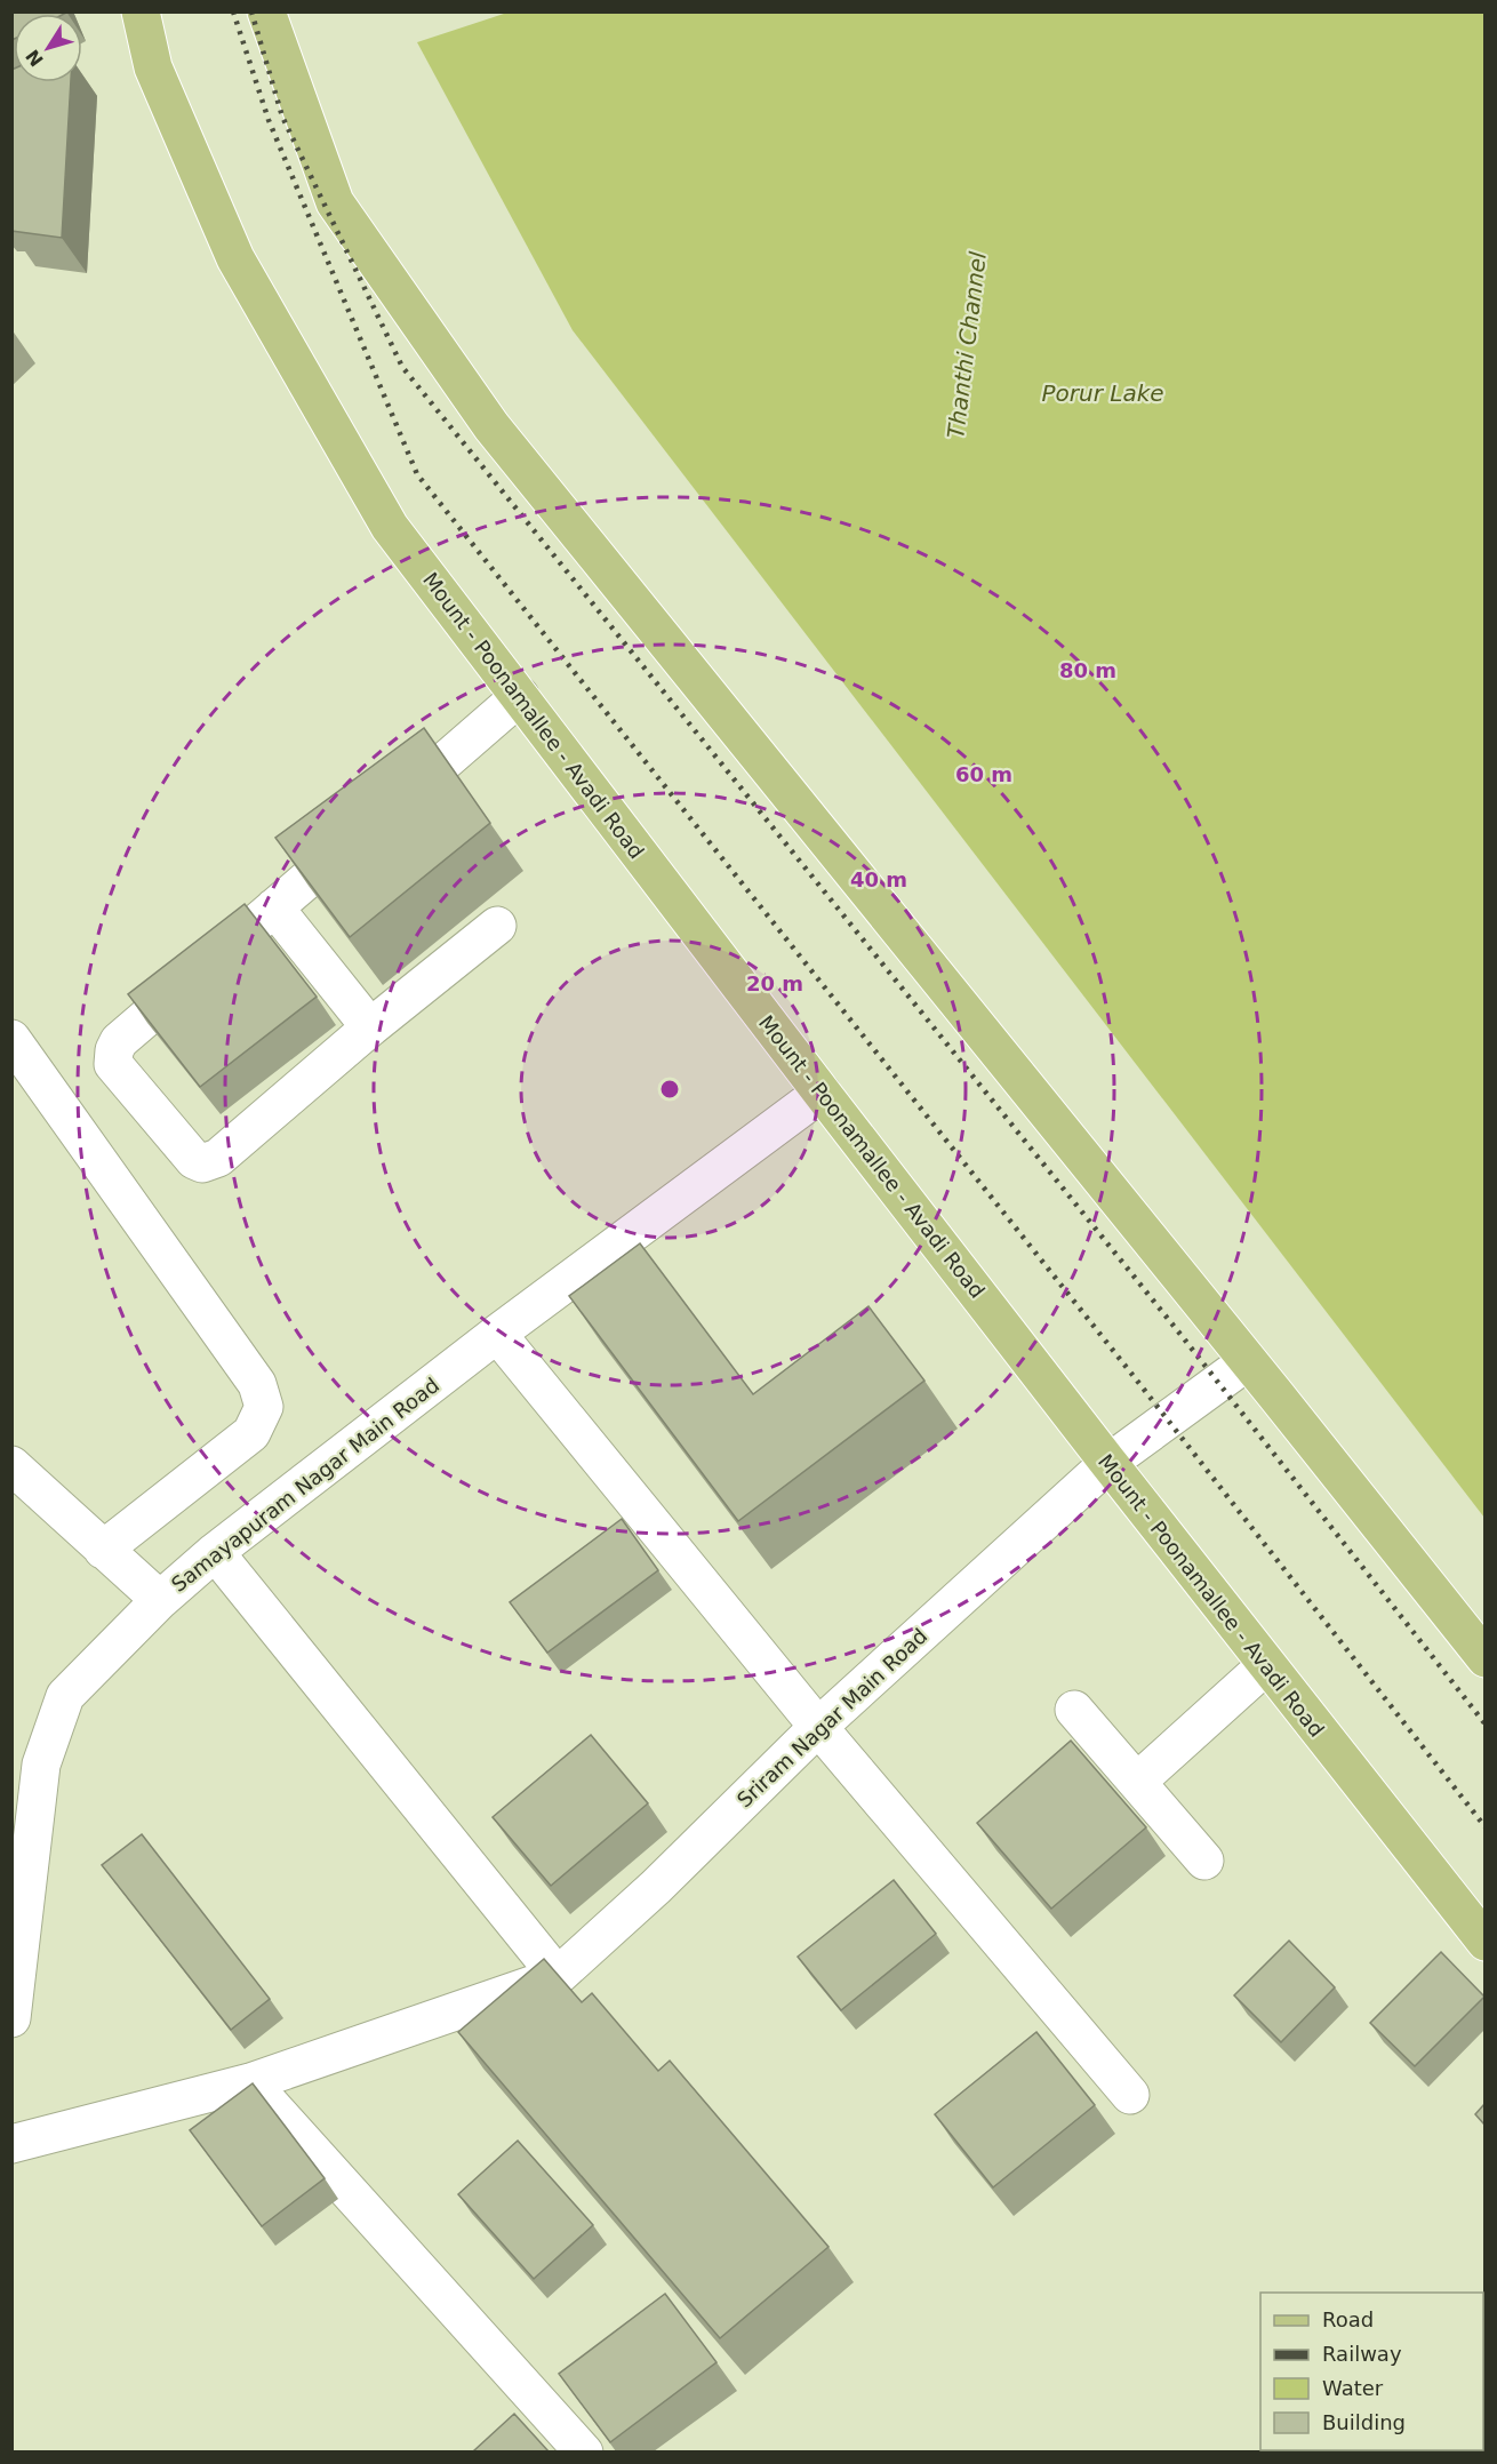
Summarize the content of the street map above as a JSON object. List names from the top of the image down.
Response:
{
  "streets": {
    "main road": ["Mount - Poonamallee - Avadi Road"],
    "street": ["Samayapuram Nagar Main Road", "Sriram Nagar Main Road"]
  },
  "crossings": [
    ["Mount - Poonamallee - Avadi Road", "Samayapuram Nagar Main Road"],
    ["Mount - Poonamallee - Avadi Road", "Sriram Nagar Main Road"]
  ],
  "water": ["Thanthi Channel", "Porur Lake"],
  "legend": [
    "Road",
    "Railway",
    "Water",
    "Building"
  ],
  "north": "bottom left",
  "rings": [
    "80 m",
    "60 m",
    "40 m",
    "20 m"
  ]
}
